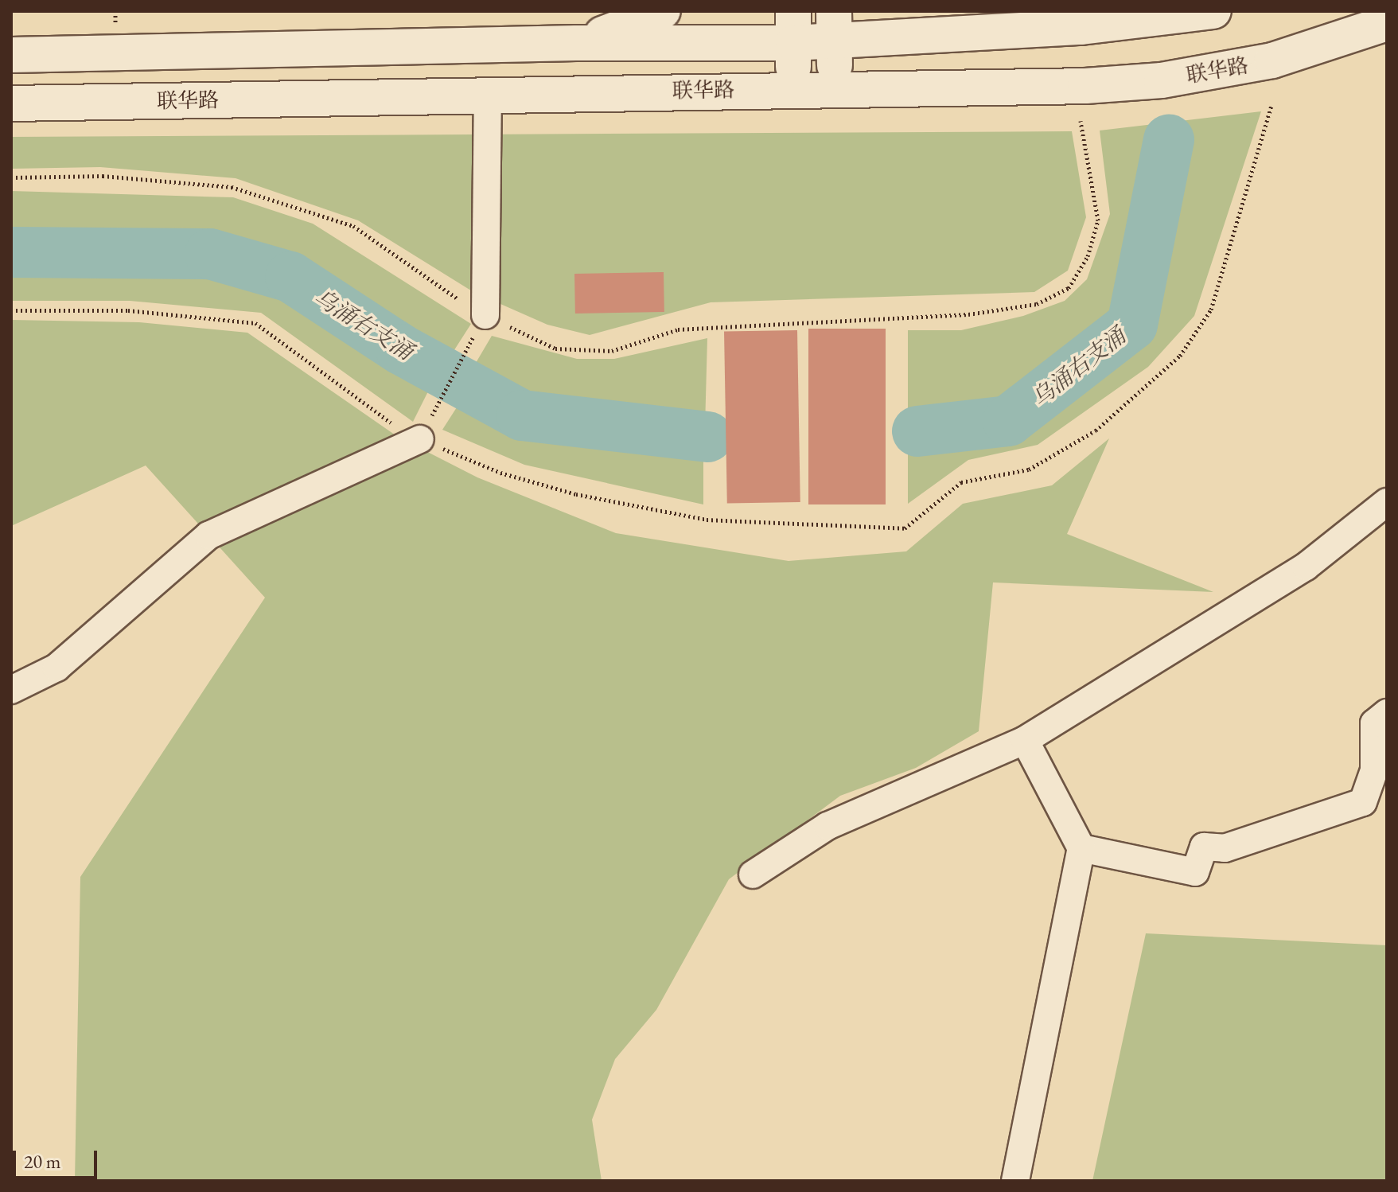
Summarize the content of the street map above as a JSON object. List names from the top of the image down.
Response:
{
  "streets": {
    "street": ["联华路"]
  },
  "water": ["乌涌右支涌"],
  "scale_bar": "20 m"
}
